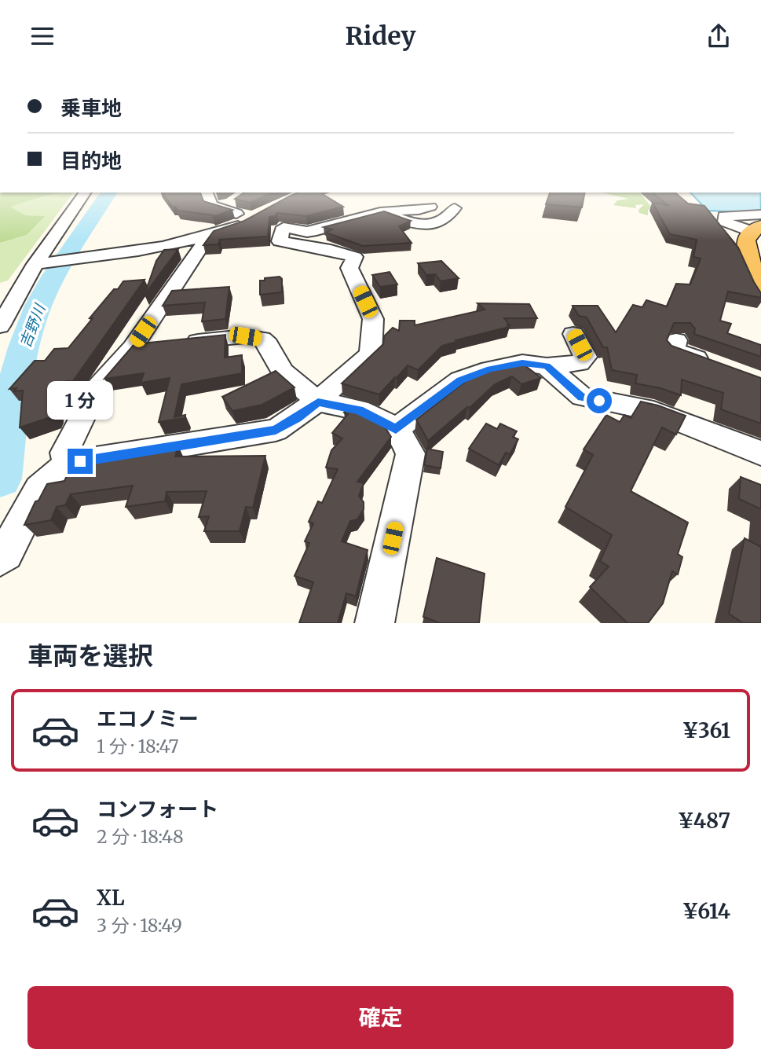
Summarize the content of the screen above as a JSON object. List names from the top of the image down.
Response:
{
  "water": ["吉野川"],
  "page": {
    "header": "Ridey",
    "banner": ["乗車地", "目的地"],
    "bubble": "1 分",
    "heading": "車両を選択",
    "list": [
      {
        "name": "エコノミー",
        "note": "1 分 · 18:47",
        "value": "¥361"
      },
      {
        "name": "コンフォート",
        "note": "2 分 · 18:48",
        "value": "¥487"
      },
      {
        "name": "XL",
        "note": "3 分 · 18:49",
        "value": "¥614"
      }
    ],
    "buttons": "確定"
  }
}
